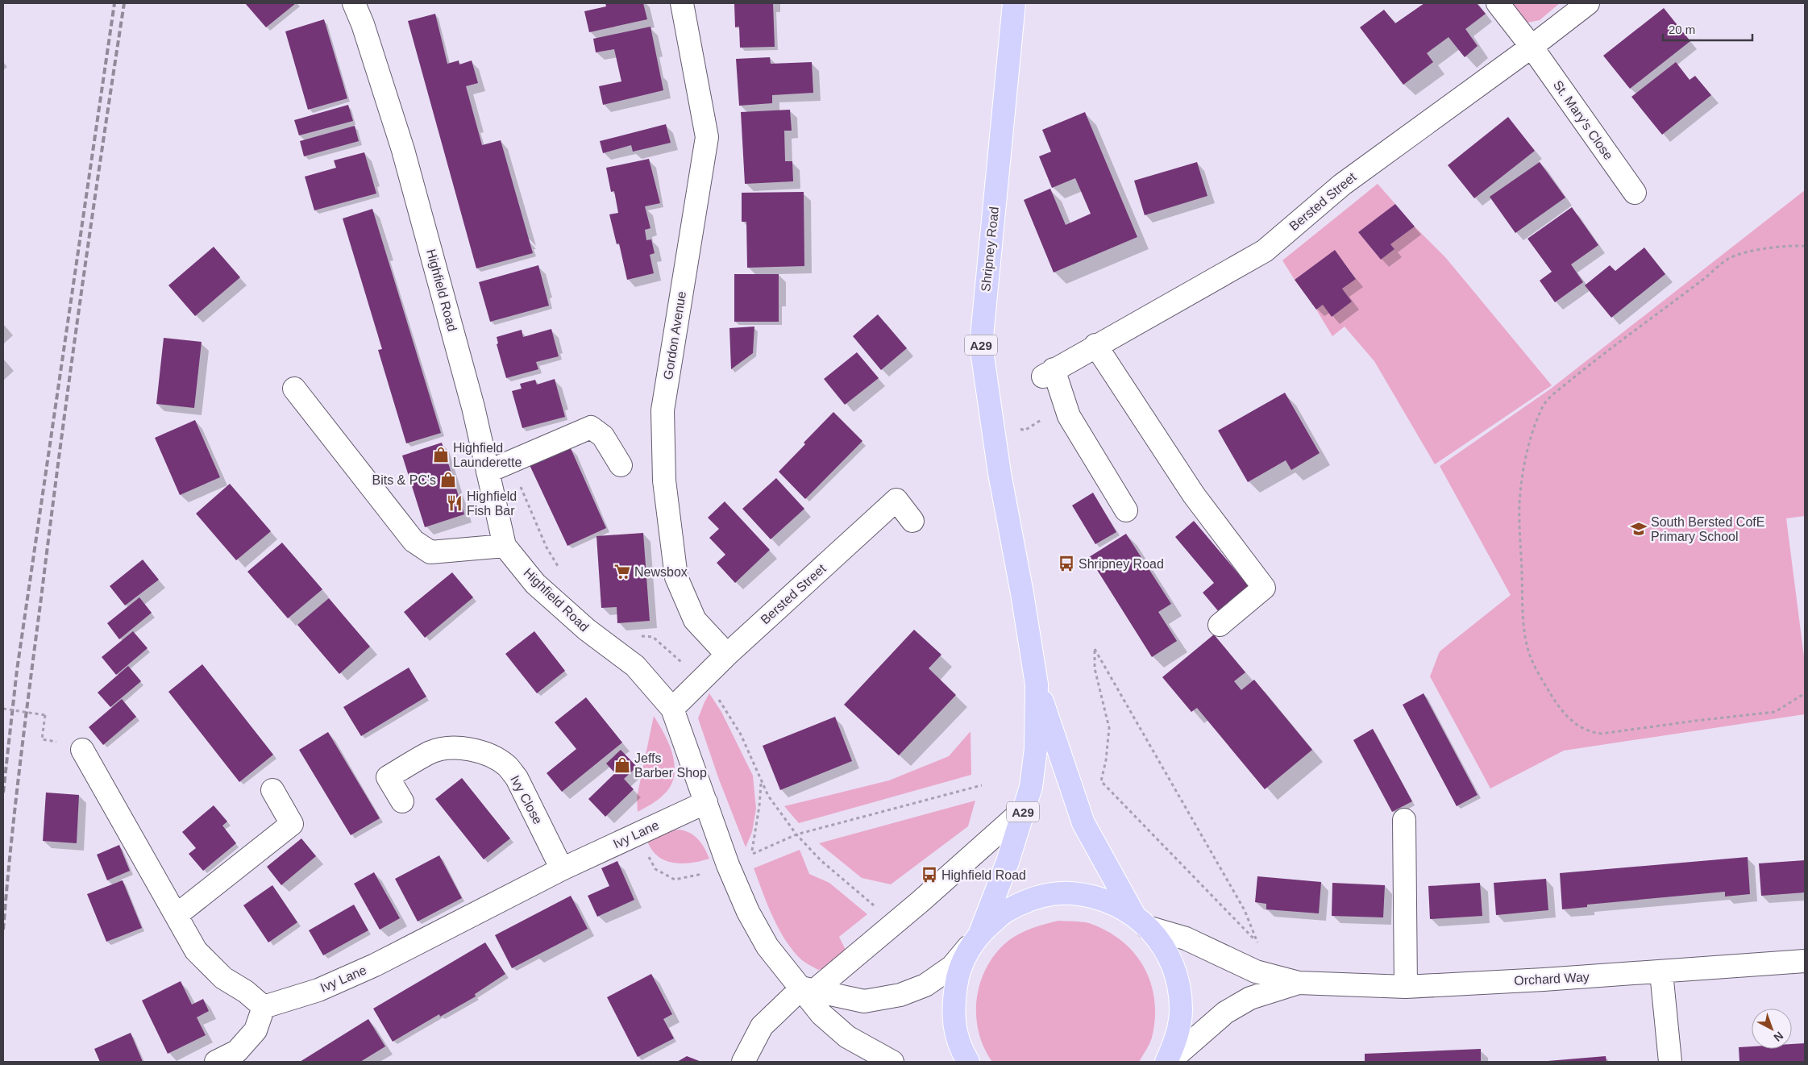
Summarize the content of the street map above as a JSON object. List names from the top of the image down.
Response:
{
  "streets": {
    "main road": ["Shripney Road", "A29"],
    "street": [
      "St. Mary's Close",
      "Bersted Street",
      "Highfield Road",
      "Gordon Avenue",
      "Ivy Close",
      "Ivy Lane",
      "Orchard Way"
    ]
  },
  "crossings": [
    ["St. Mary's Close", "Bersted Street"],
    ["Bersted Street", "Highfield Road"],
    ["Bersted Street", "Gordon Avenue"],
    ["Highfield Road", "Ivy Lane"],
    ["Ivy Close", "Ivy Lane"]
  ],
  "places": {
    "shop": ["Highfield Launderette", "Bits & PC's", "Jeffs Barber Shop"],
    "restaurant": ["Highfield Fish Bar"],
    "school or university": ["South Bersted CofE Primary School"],
    "bus stop": ["Shripney Road", "Highfield Road"],
    "supermarket": ["Newsbox"]
  },
  "scale_bar": "20 m",
  "north": "bottom right"
}
